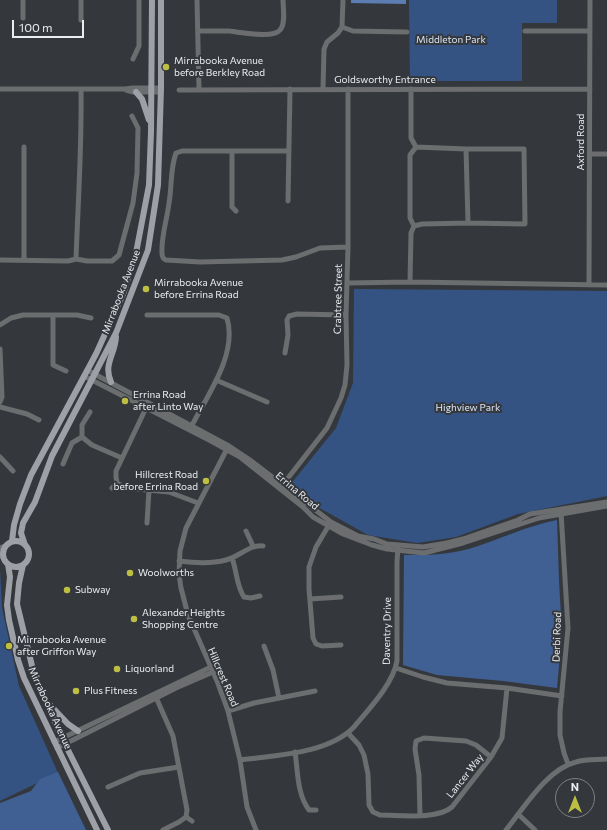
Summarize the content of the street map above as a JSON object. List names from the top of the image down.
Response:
{
  "streets": {
    "main road": ["Mirrabooka Avenue"],
    "street": [
      "Goldsworthy Entrance",
      "Axford Road",
      "Crabtree Street",
      "Errina Road",
      "Daventry Drive",
      "Derbi Road",
      "Hillcrest Road",
      "Lancer Way"
    ]
  },
  "crossings": [
    ["Goldsworthy Entrance", "Axford Road"],
    ["Goldsworthy Entrance", "Crabtree Street"],
    ["Mirrabooka Avenue", "Errina Road"],
    ["Crabtree Street", "Errina Road"],
    ["Errina Road", "Daventry Drive"],
    ["Errina Road", "Derbi Road"],
    ["Errina Road", "Hillcrest Road"],
    ["Daventry Drive", "Hillcrest Road"],
    ["Daventry Drive", "Lancer Way"]
  ],
  "parks": ["Middleton Park", "Highview Park"],
  "places": [
    "Mirrabooka Avenue before Berkley Road",
    "Mirrabooka Avenue before Errina Road",
    "Errina Road after Linto Way",
    "Hillcrest Road before Errina Road",
    "Woolworths",
    "Subway",
    "Alexander Heights Shopping Centre",
    "Mirrabooka Avenue after Griffon Way",
    "Liquorland",
    "Plus Fitness"
  ],
  "scale_bar": "100 m",
  "north": "top"
}
